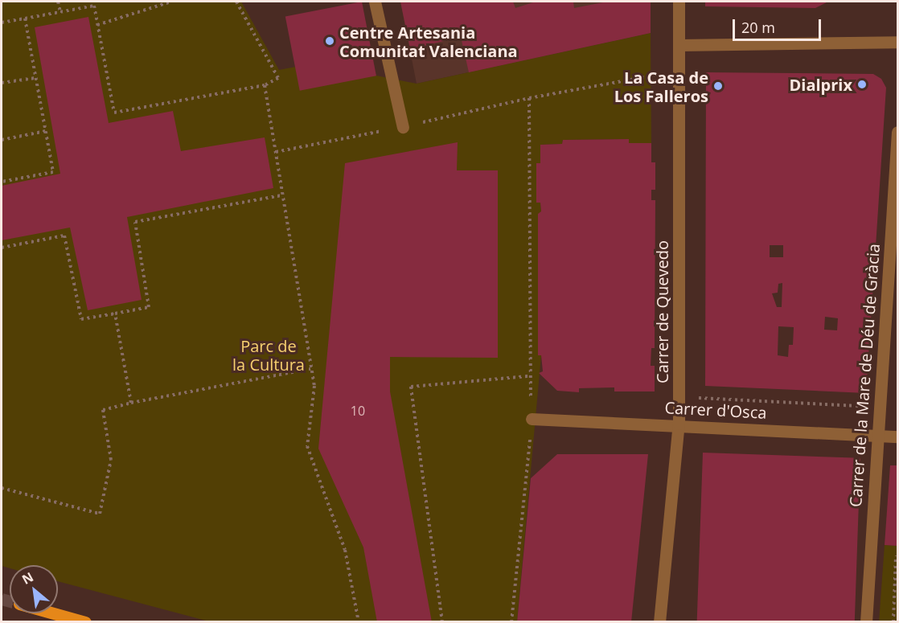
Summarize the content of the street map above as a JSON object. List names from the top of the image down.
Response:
{
  "streets": {
    "street": ["Carrer de Quevedo", "Carrer de la Mare de Déu de Gràcia", "Carrer d'Osca"]
  },
  "crossings": [
    ["Carrer de Quevedo", "Carrer d'Osca"],
    ["Carrer de la Mare de Déu de Gràcia", "Carrer d'Osca"]
  ],
  "parks": ["Parc de la Cultura"],
  "places": ["Centre Artesania Comunitat Valenciana", "Dialprix", "La Casa de Los Falleros"],
  "house_numbers": ["10"],
  "scale_bar": "20 m",
  "north": "top left"
}
